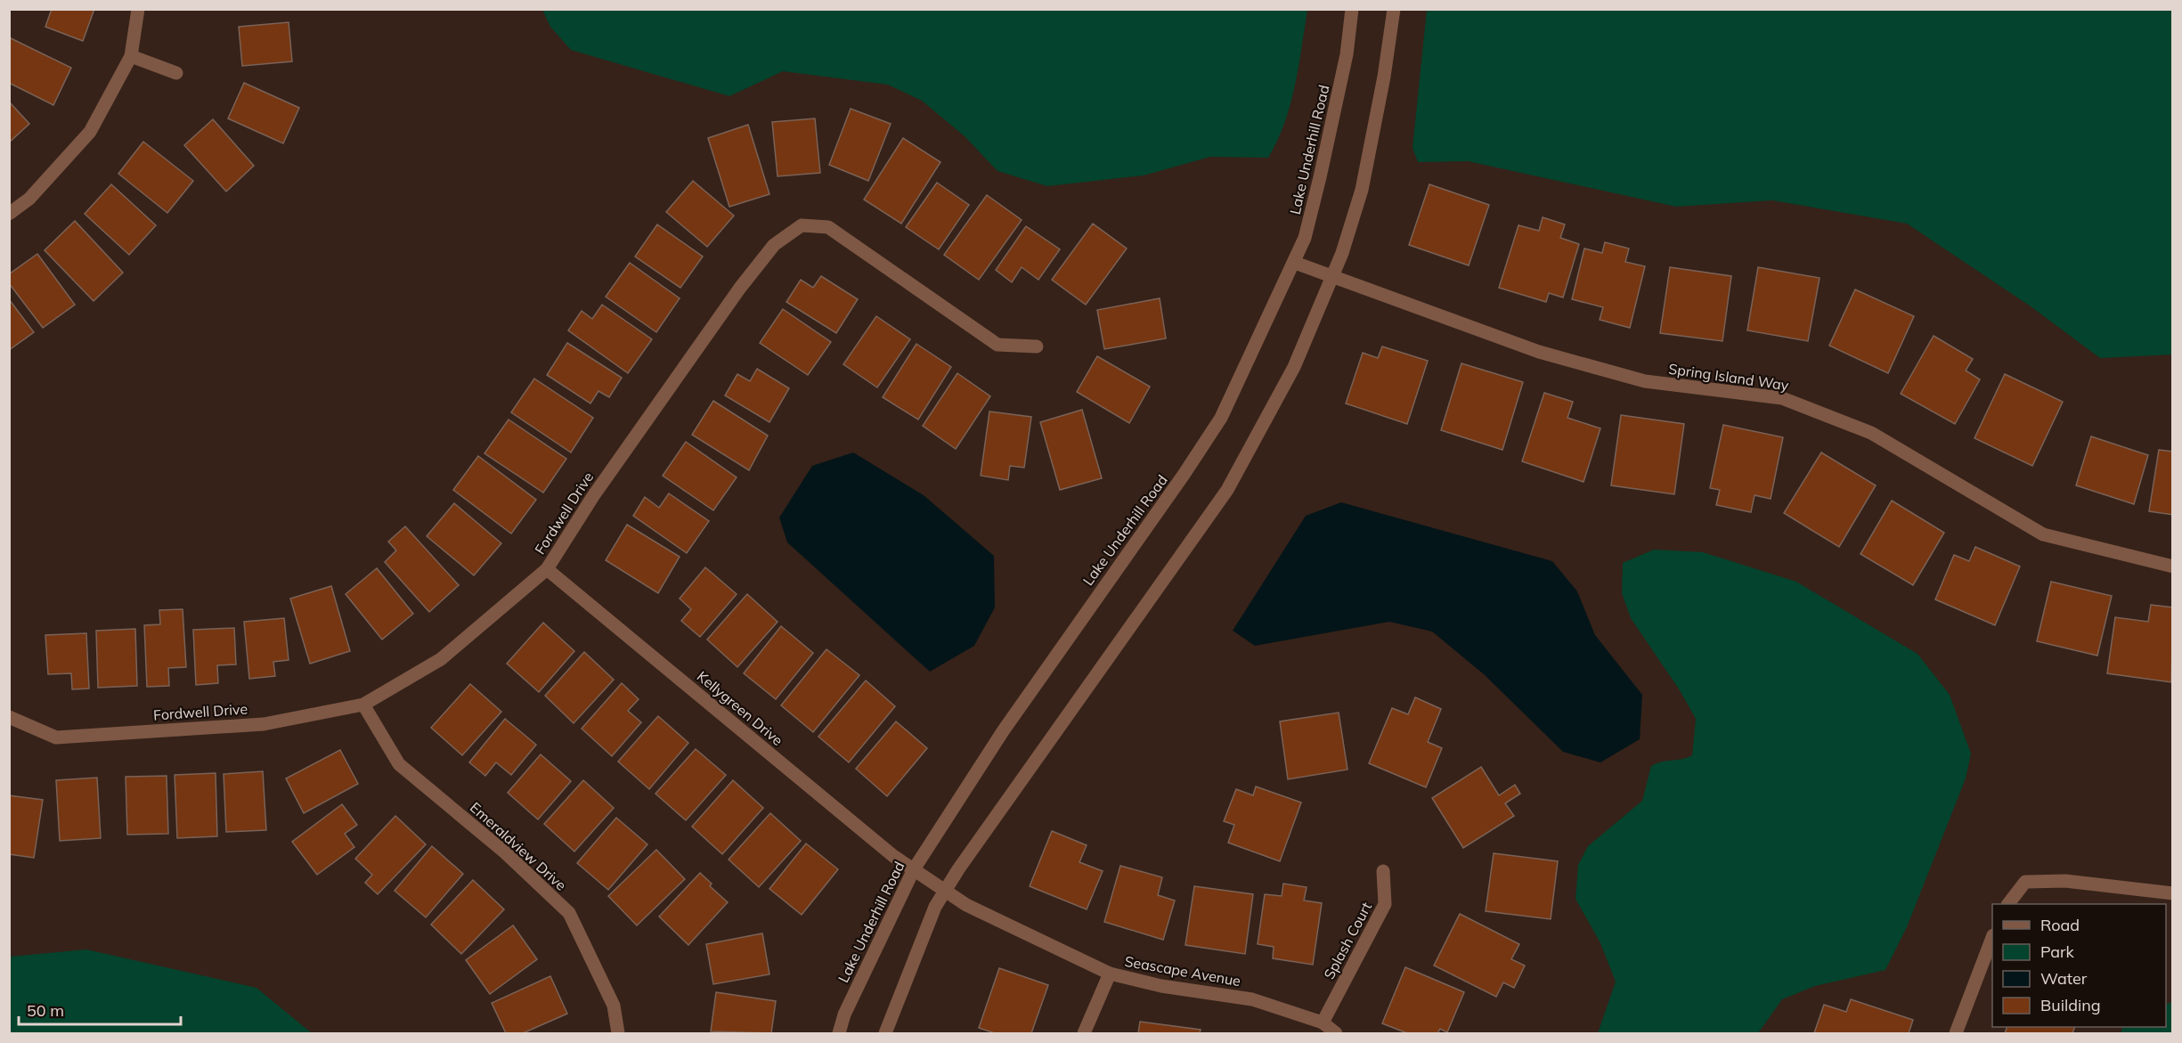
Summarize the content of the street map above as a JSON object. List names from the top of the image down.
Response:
{
  "streets": {
    "street": [
      "Lake Underhill Road",
      "Spring Island Way",
      "Fordwell Drive",
      "Kellygreen Drive",
      "Emeraldview Drive",
      "Splash Court",
      "Seascape Avenue"
    ]
  },
  "crossings": [
    ["Lake Underhill Road", "Spring Island Way"],
    ["Lake Underhill Road", "Kellygreen Drive"],
    ["Lake Underhill Road", "Seascape Avenue"],
    ["Fordwell Drive", "Kellygreen Drive"],
    ["Fordwell Drive", "Emeraldview Drive"],
    ["Kellygreen Drive", "Seascape Avenue"],
    ["Splash Court", "Seascape Avenue"]
  ],
  "legend": [
    "Road",
    "Park",
    "Water",
    "Building"
  ],
  "scale_bar": "50 m"
}
